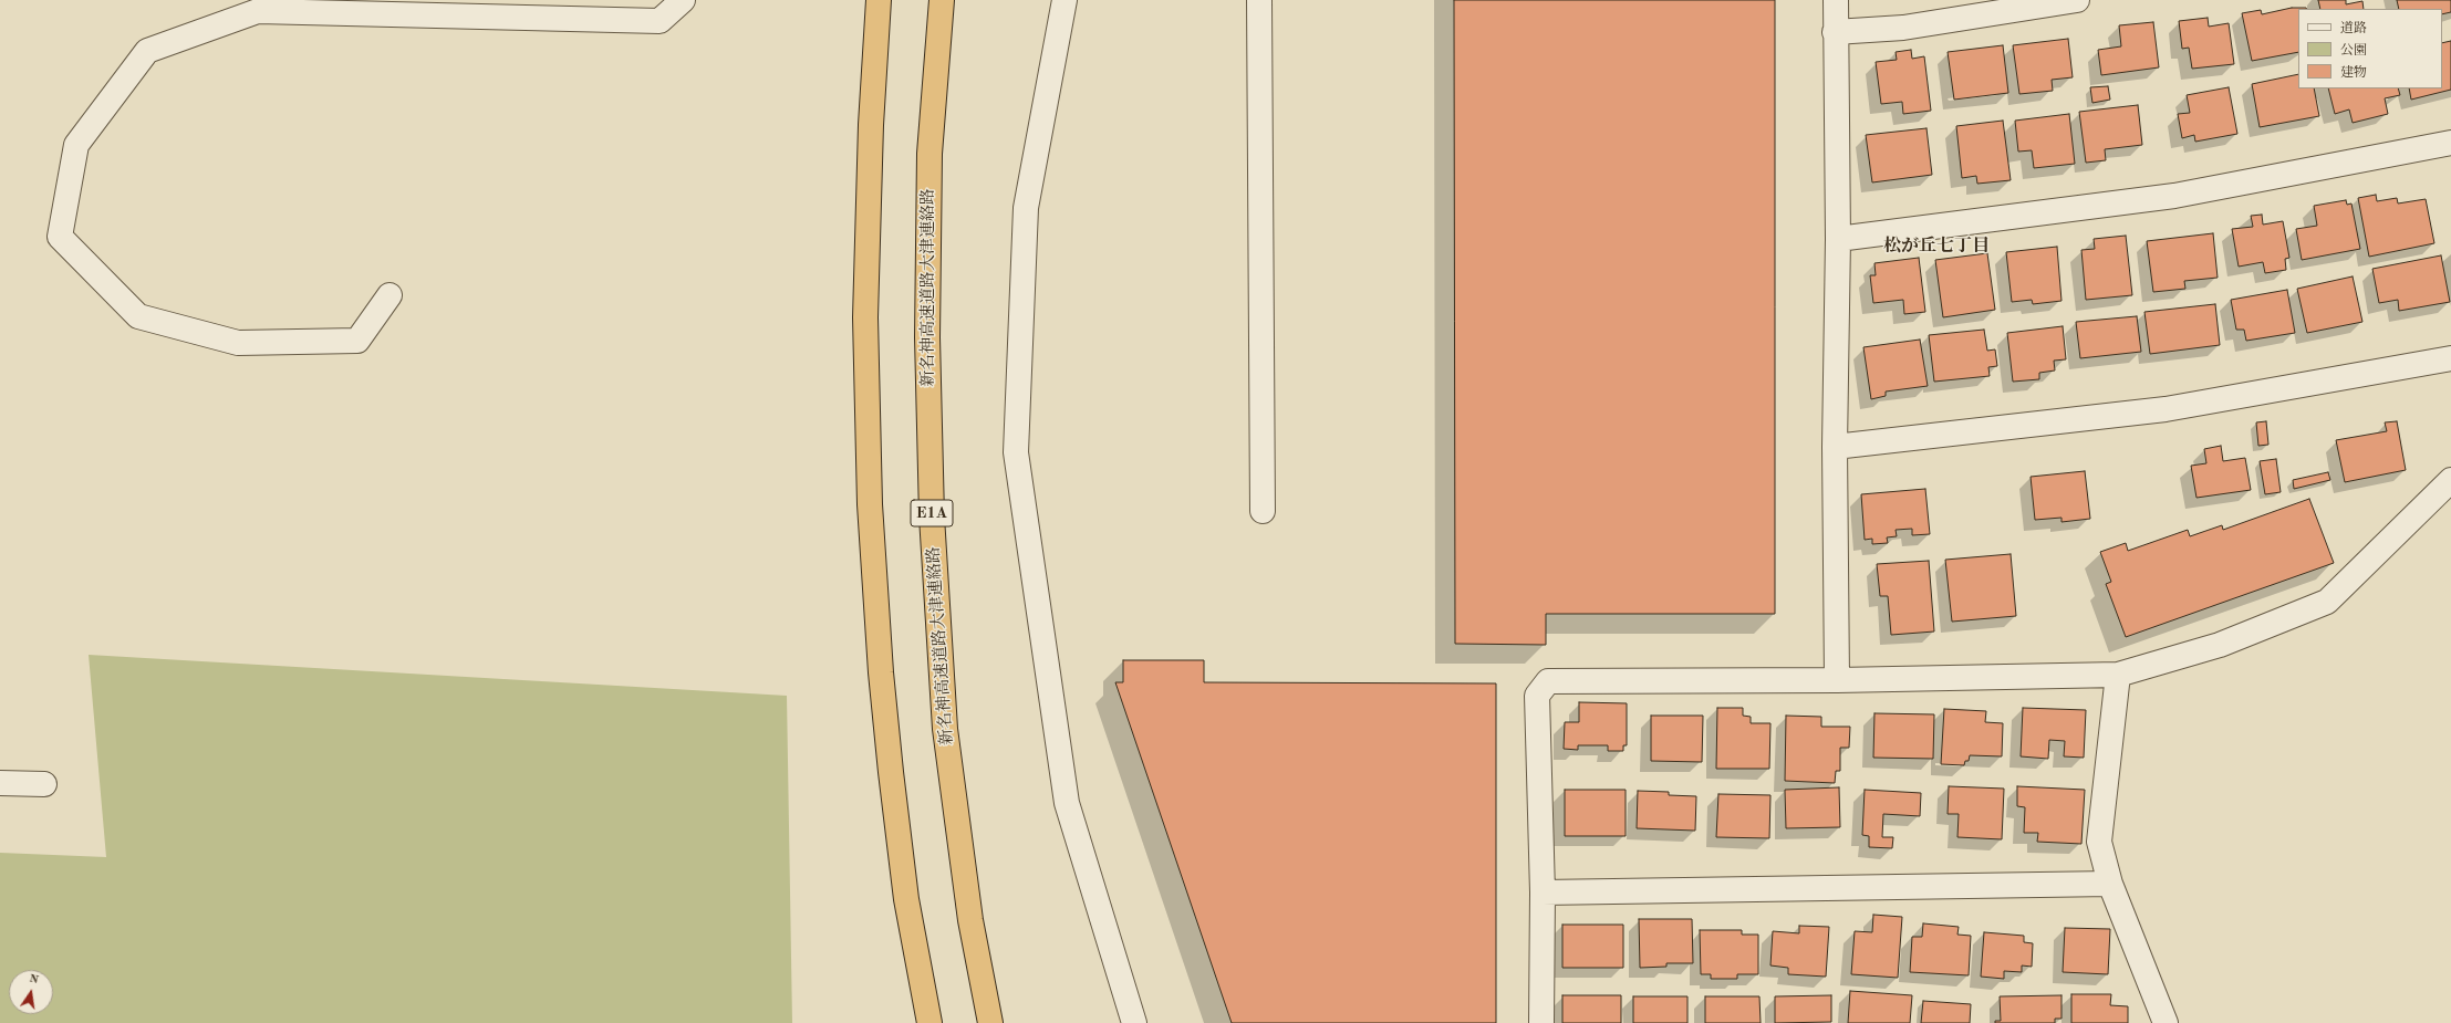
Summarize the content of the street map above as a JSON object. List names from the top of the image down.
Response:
{
  "streets": {
    "highway": ["新名神高速道路大津連絡路", "E1A"]
  },
  "districts": ["松が丘七丁目"],
  "legend": ["道路", "公園", "建物"],
  "north": "top"
}
